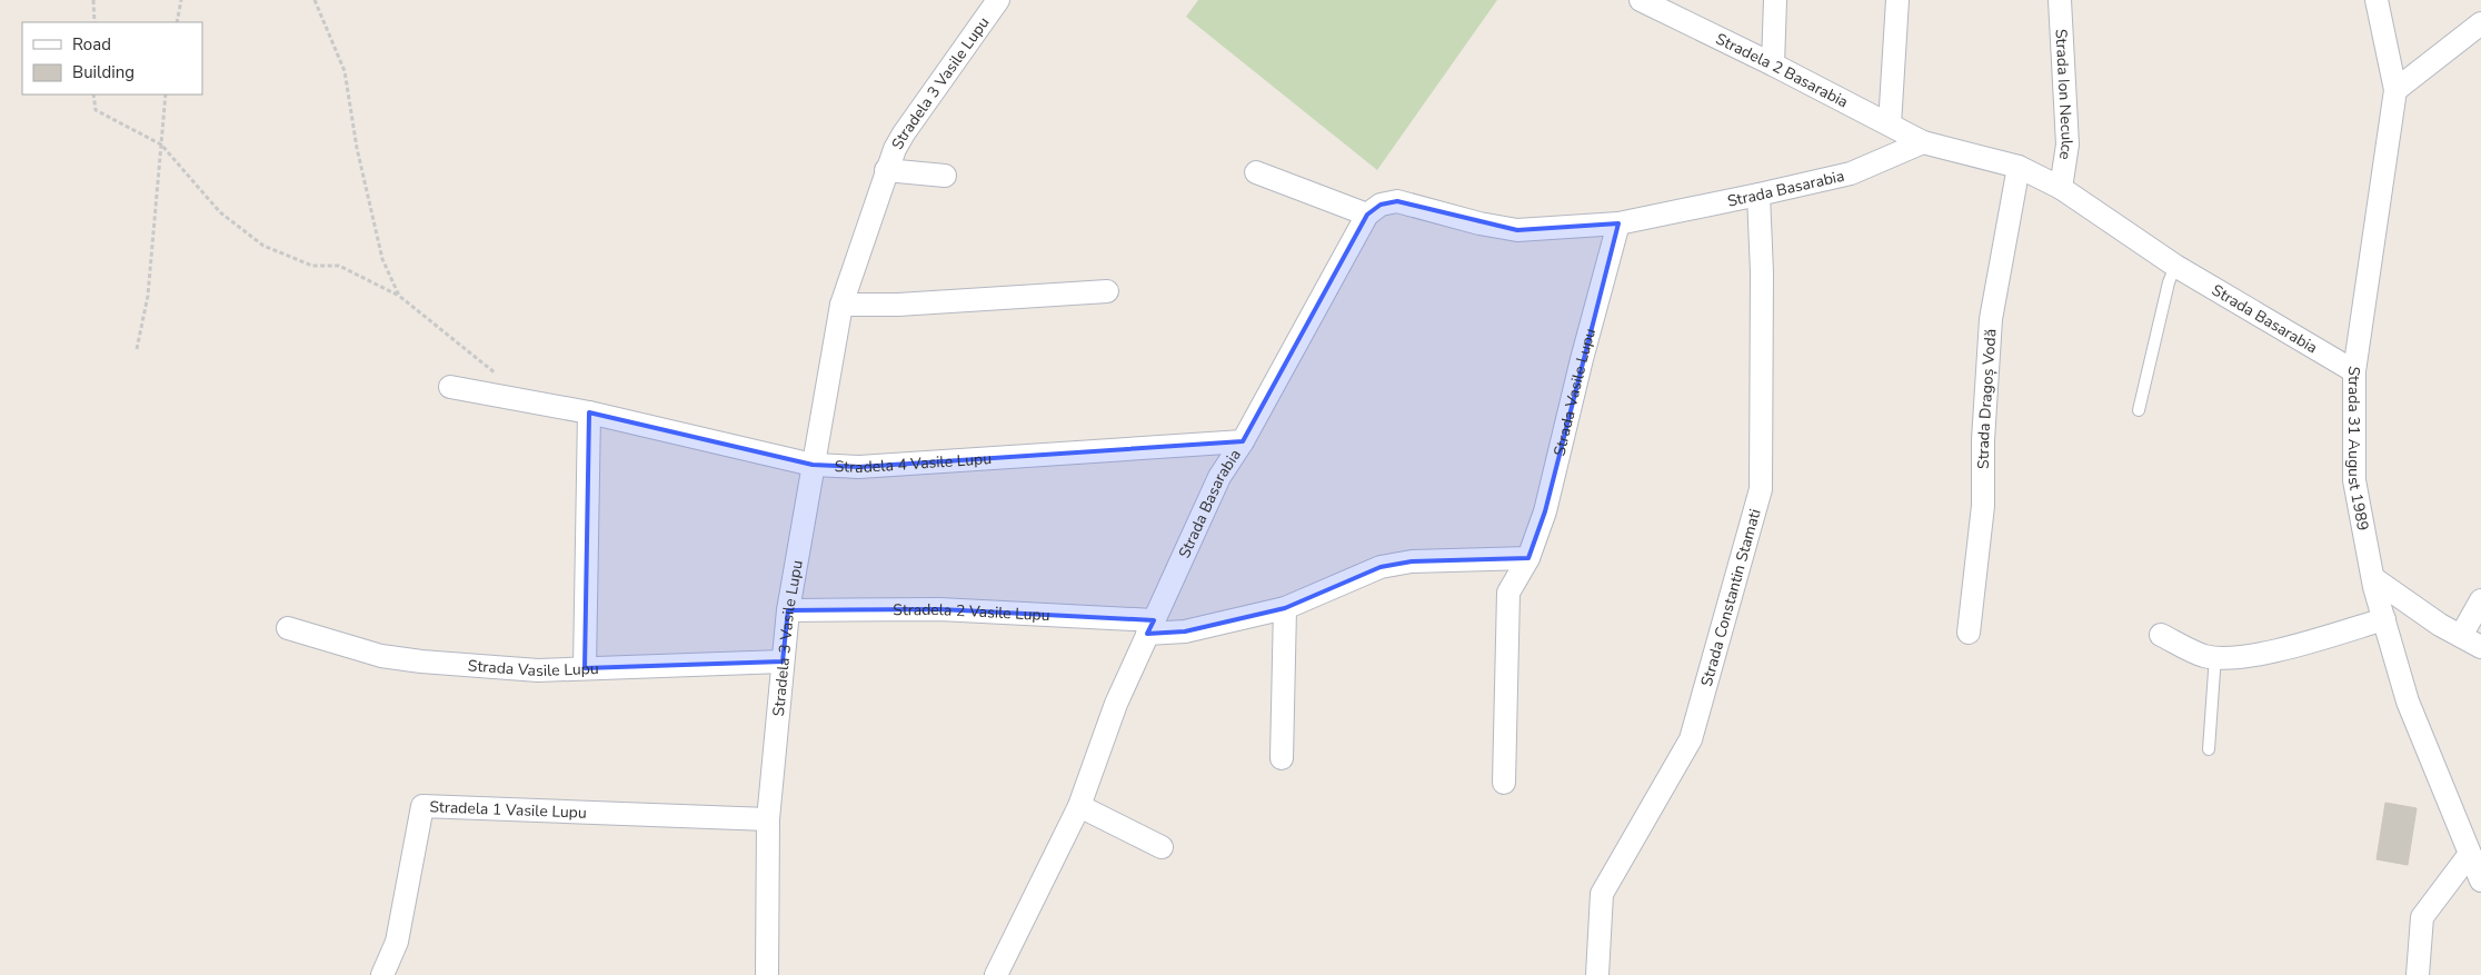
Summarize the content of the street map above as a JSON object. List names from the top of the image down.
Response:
{
  "streets": {
    "street": [
      "Stradela 2 Basarabia",
      "Stradela 3 Vasile Lupu",
      "Strada Ion Neculce",
      "Strada Basarabia",
      "Strada Vasile Lupu",
      "Strada Dragoș Vodă",
      "Strada 31 August 1989",
      "Stradela 4 Vasile Lupu",
      "Strada Constantin Stamati",
      "Stradela 2 Vasile Lupu",
      "Stradela 1 Vasile Lupu"
    ]
  },
  "crossings": [
    ["Stradela 2 Basarabia", "Strada Basarabia"],
    ["Stradela 3 Vasile Lupu", "Strada Vasile Lupu"],
    ["Stradela 3 Vasile Lupu", "Stradela 4 Vasile Lupu"],
    ["Stradela 3 Vasile Lupu", "Stradela 2 Vasile Lupu"],
    ["Stradela 3 Vasile Lupu", "Stradela 1 Vasile Lupu"],
    ["Strada Ion Neculce", "Strada Basarabia"],
    ["Strada Basarabia", "Strada Vasile Lupu"],
    ["Strada Basarabia", "Strada Dragoș Vodă"],
    ["Strada Basarabia", "Strada 31 August 1989"],
    ["Strada Basarabia", "Stradela 4 Vasile Lupu"],
    ["Strada Basarabia", "Strada Constantin Stamati"],
    ["Strada Basarabia", "Stradela 2 Vasile Lupu"]
  ],
  "legend": ["Road", "Building"]
}
